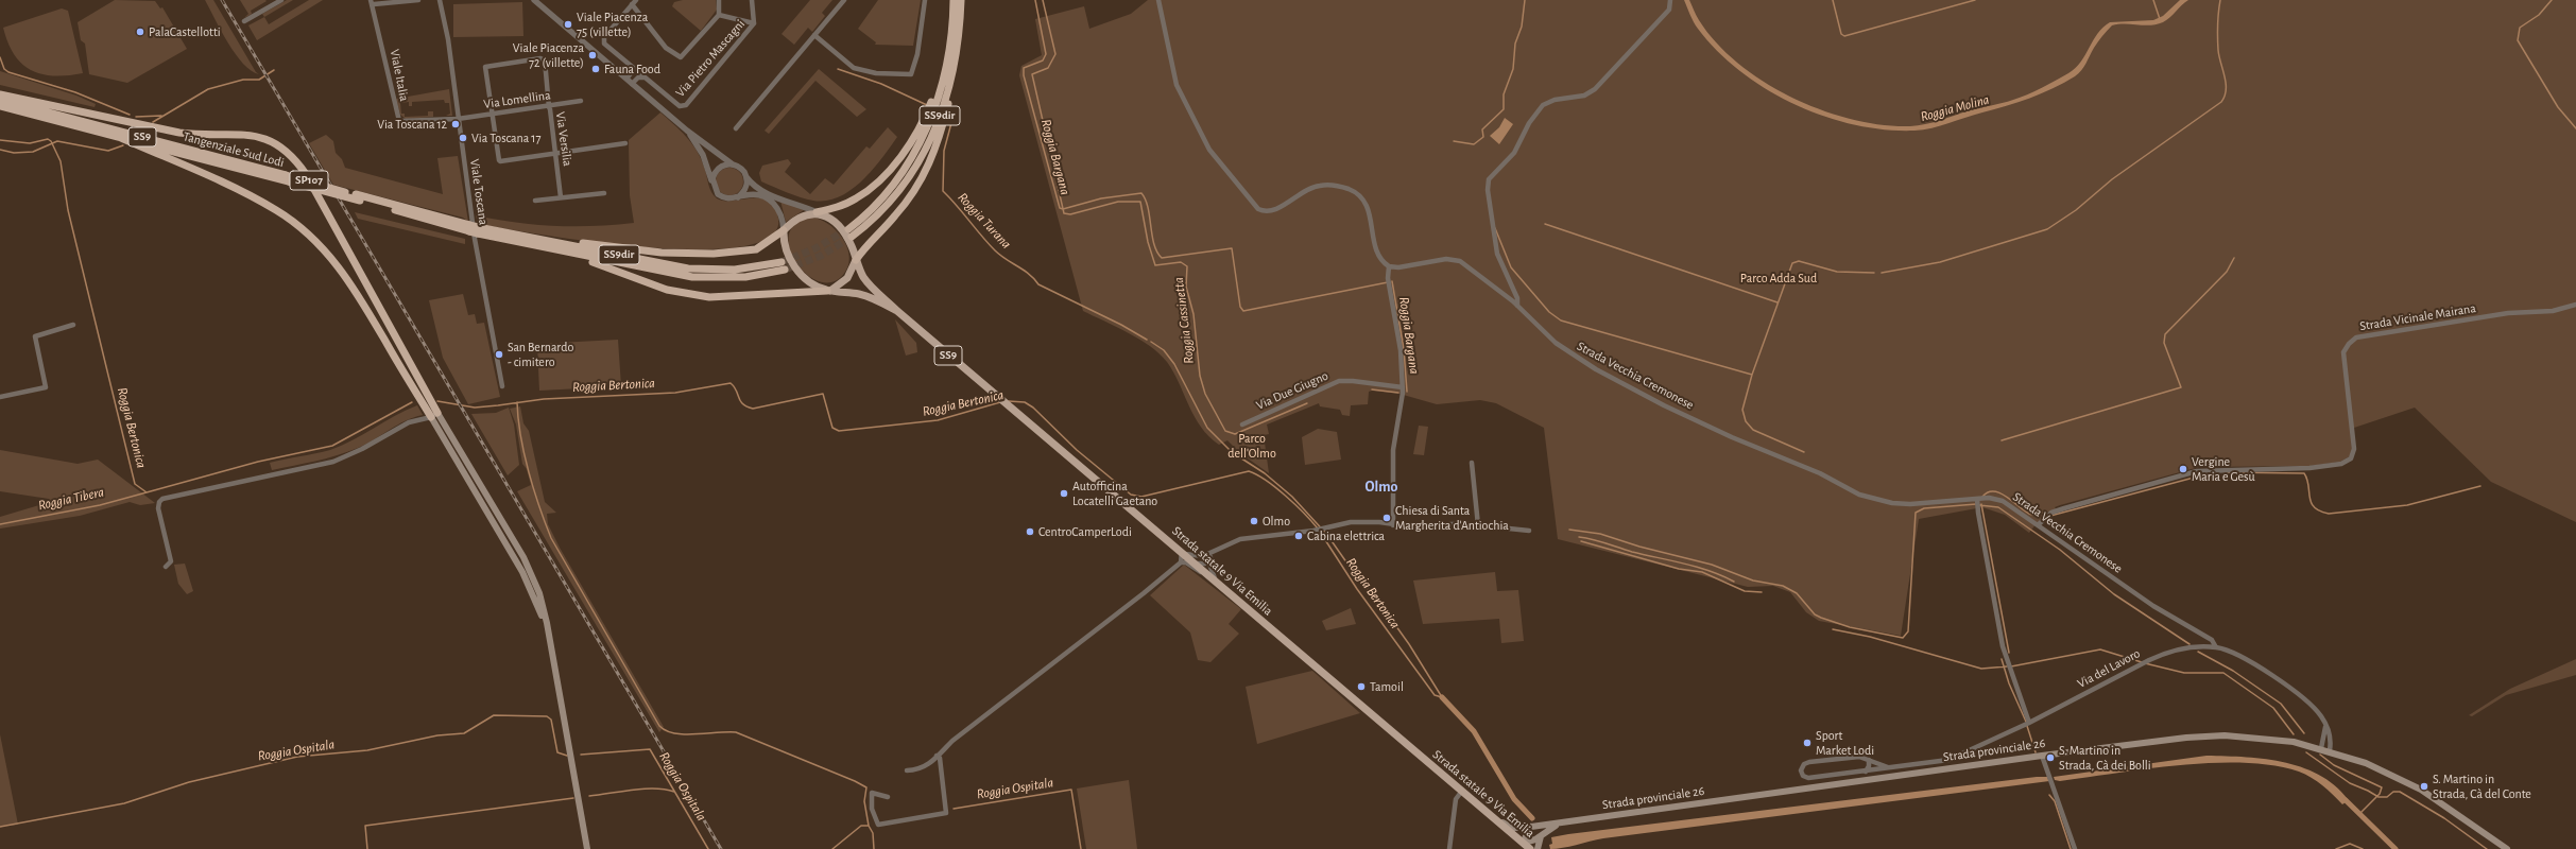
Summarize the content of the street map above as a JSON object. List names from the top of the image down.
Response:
{
  "streets": {
    "highway": [
      "SS9dir",
      "SS9",
      "Tangenziale Sud Lodi",
      "SP107"
    ],
    "main road": ["Strada statale 9 Via Emilia", "Strada provinciale 26"],
    "street": [
      "Via Pietro Mascagni",
      "Viale Italia",
      "Via Lomellina",
      "Via Versilia",
      "Viale Toscana",
      "Strada Vicinale Mairana",
      "Strada Vecchia Cremonese",
      "Via Due Giugno",
      "Via del Lavoro"
    ]
  },
  "crossings": [
    ["Viale Italia", "Via Lomellina"],
    ["Viale Italia", "Viale Toscana"],
    ["Via Lomellina", "Via Versilia"],
    ["Via Lomellina", "Viale Toscana"],
    ["SS9dir", "Tangenziale Sud Lodi"],
    ["Tangenziale Sud Lodi", "SP107"],
    ["Strada Vicinale Mairana", "Strada Vecchia Cremonese"],
    ["Strada Vecchia Cremonese", "Via del Lavoro"],
    ["Strada statale 9 Via Emilia", "Strada provinciale 26"],
    ["Via del Lavoro", "Strada provinciale 26"]
  ],
  "districts": ["Olmo"],
  "water": [
    "Roggia Molina",
    "Roggia Bargana",
    "Roggia Turana",
    "Roggia Cassinetta",
    "Roggia Bertonica",
    "Roggia Tibera",
    "Roggia Ospitala"
  ],
  "parks": ["Parco Adda Sud", "Parco dell'Olmo"],
  "places": [
    "Viale Piacenza 75 (villette)",
    "PalaCastellotti",
    "Viale Piacenza 72 (villette)",
    "Fauna Food",
    "Via Toscana 12",
    "Via Toscana 17",
    "San Bernardo - cimitero",
    "Vergine Maria e Gesù",
    "Autofficina Locatelli Gaetano",
    "Chiesa di Santa Margherita d'Antiochia",
    "Olmo",
    "CentroCamperLodi",
    "Cabina elettrica",
    "Tamoil",
    "Sport Market Lodi",
    "S. Martino in Strada, Cà dei Bolli",
    "S. Martino in Strada, Cà del Conte"
  ]
}
